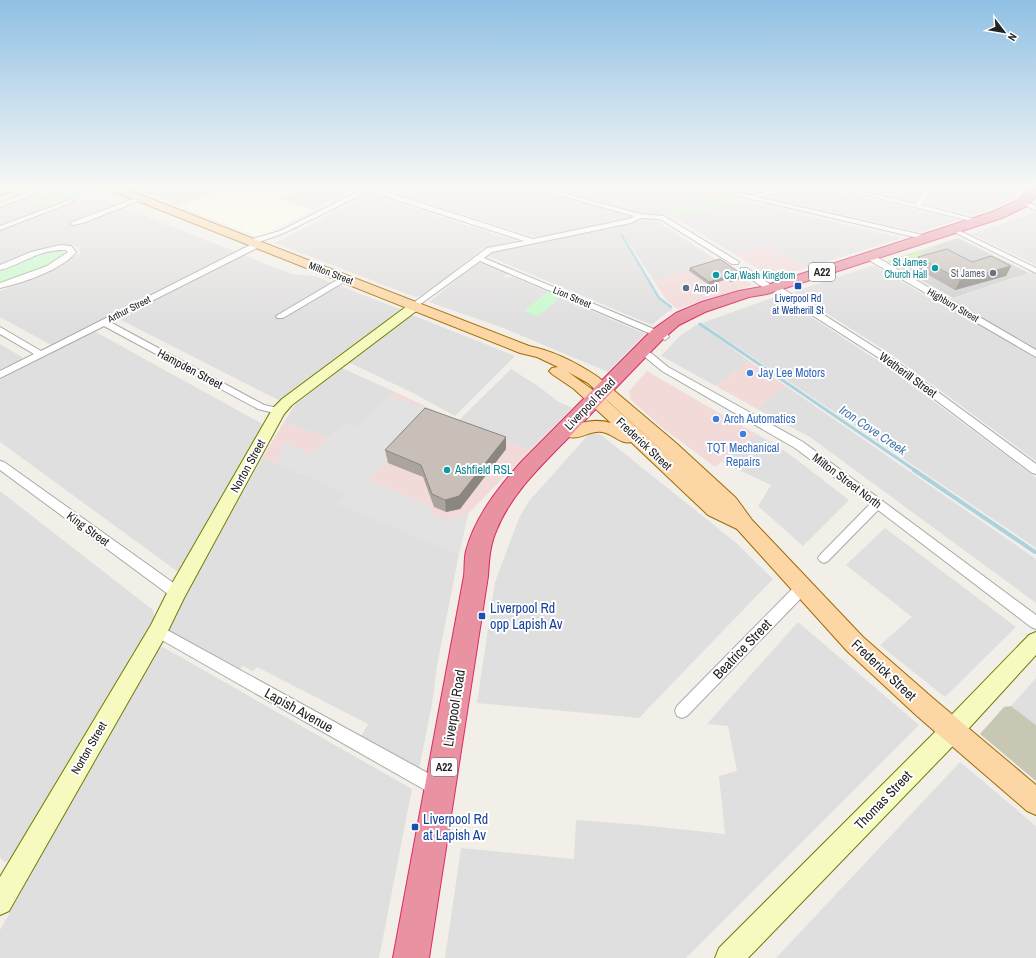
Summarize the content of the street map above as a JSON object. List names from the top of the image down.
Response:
{
  "streets": {
    "highway": ["A22", "Liverpool Road"],
    "main road": [
      "Milton Street",
      "Frederick Street",
      "Norton Street",
      "Thomas Street"
    ],
    "street": [
      "Lion Street",
      "Highbury Street",
      "Arthur Street",
      "Hampden Street",
      "Wetherill Street",
      "Milton Street North",
      "King Street",
      "Beatrice Street",
      "Lapish Avenue"
    ]
  },
  "crossings": [
    ["Milton Street", "Arthur Street"],
    ["Milton Street", "Liverpool Road"],
    ["Milton Street", "Frederick Street"],
    ["Milton Street", "Norton Street"],
    ["Lion Street", "Liverpool Road"],
    ["Lion Street", "Norton Street"],
    ["Highbury Street", "Liverpool Road"],
    ["Arthur Street", "Hampden Street"],
    ["Hampden Street", "Norton Street"],
    ["Wetherill Street", "Liverpool Road"],
    ["Liverpool Road", "Frederick Street"],
    ["Liverpool Road", "Milton Street North"],
    ["Liverpool Road", "Lapish Avenue"],
    ["Frederick Street", "Beatrice Street"],
    ["Frederick Street", "Thomas Street"],
    ["Norton Street", "King Street"],
    ["Norton Street", "Lapish Avenue"]
  ],
  "water": ["Iron Cove Creek"],
  "places": {
    "other": [
      "St James Church Hall",
      "St James",
      "Car Wash Kingdom",
      "Ampol",
      "Jay Lee Motors",
      "Arch Automatics",
      "TQT Mechanical Repairs",
      "Ashfield RSL"
    ],
    "transit": ["Liverpool Rd at Wetherill St", "Liverpool Rd opp Lapish Av", "Liverpool Rd at Lapish Av"]
  },
  "north": "bottom right"
}
